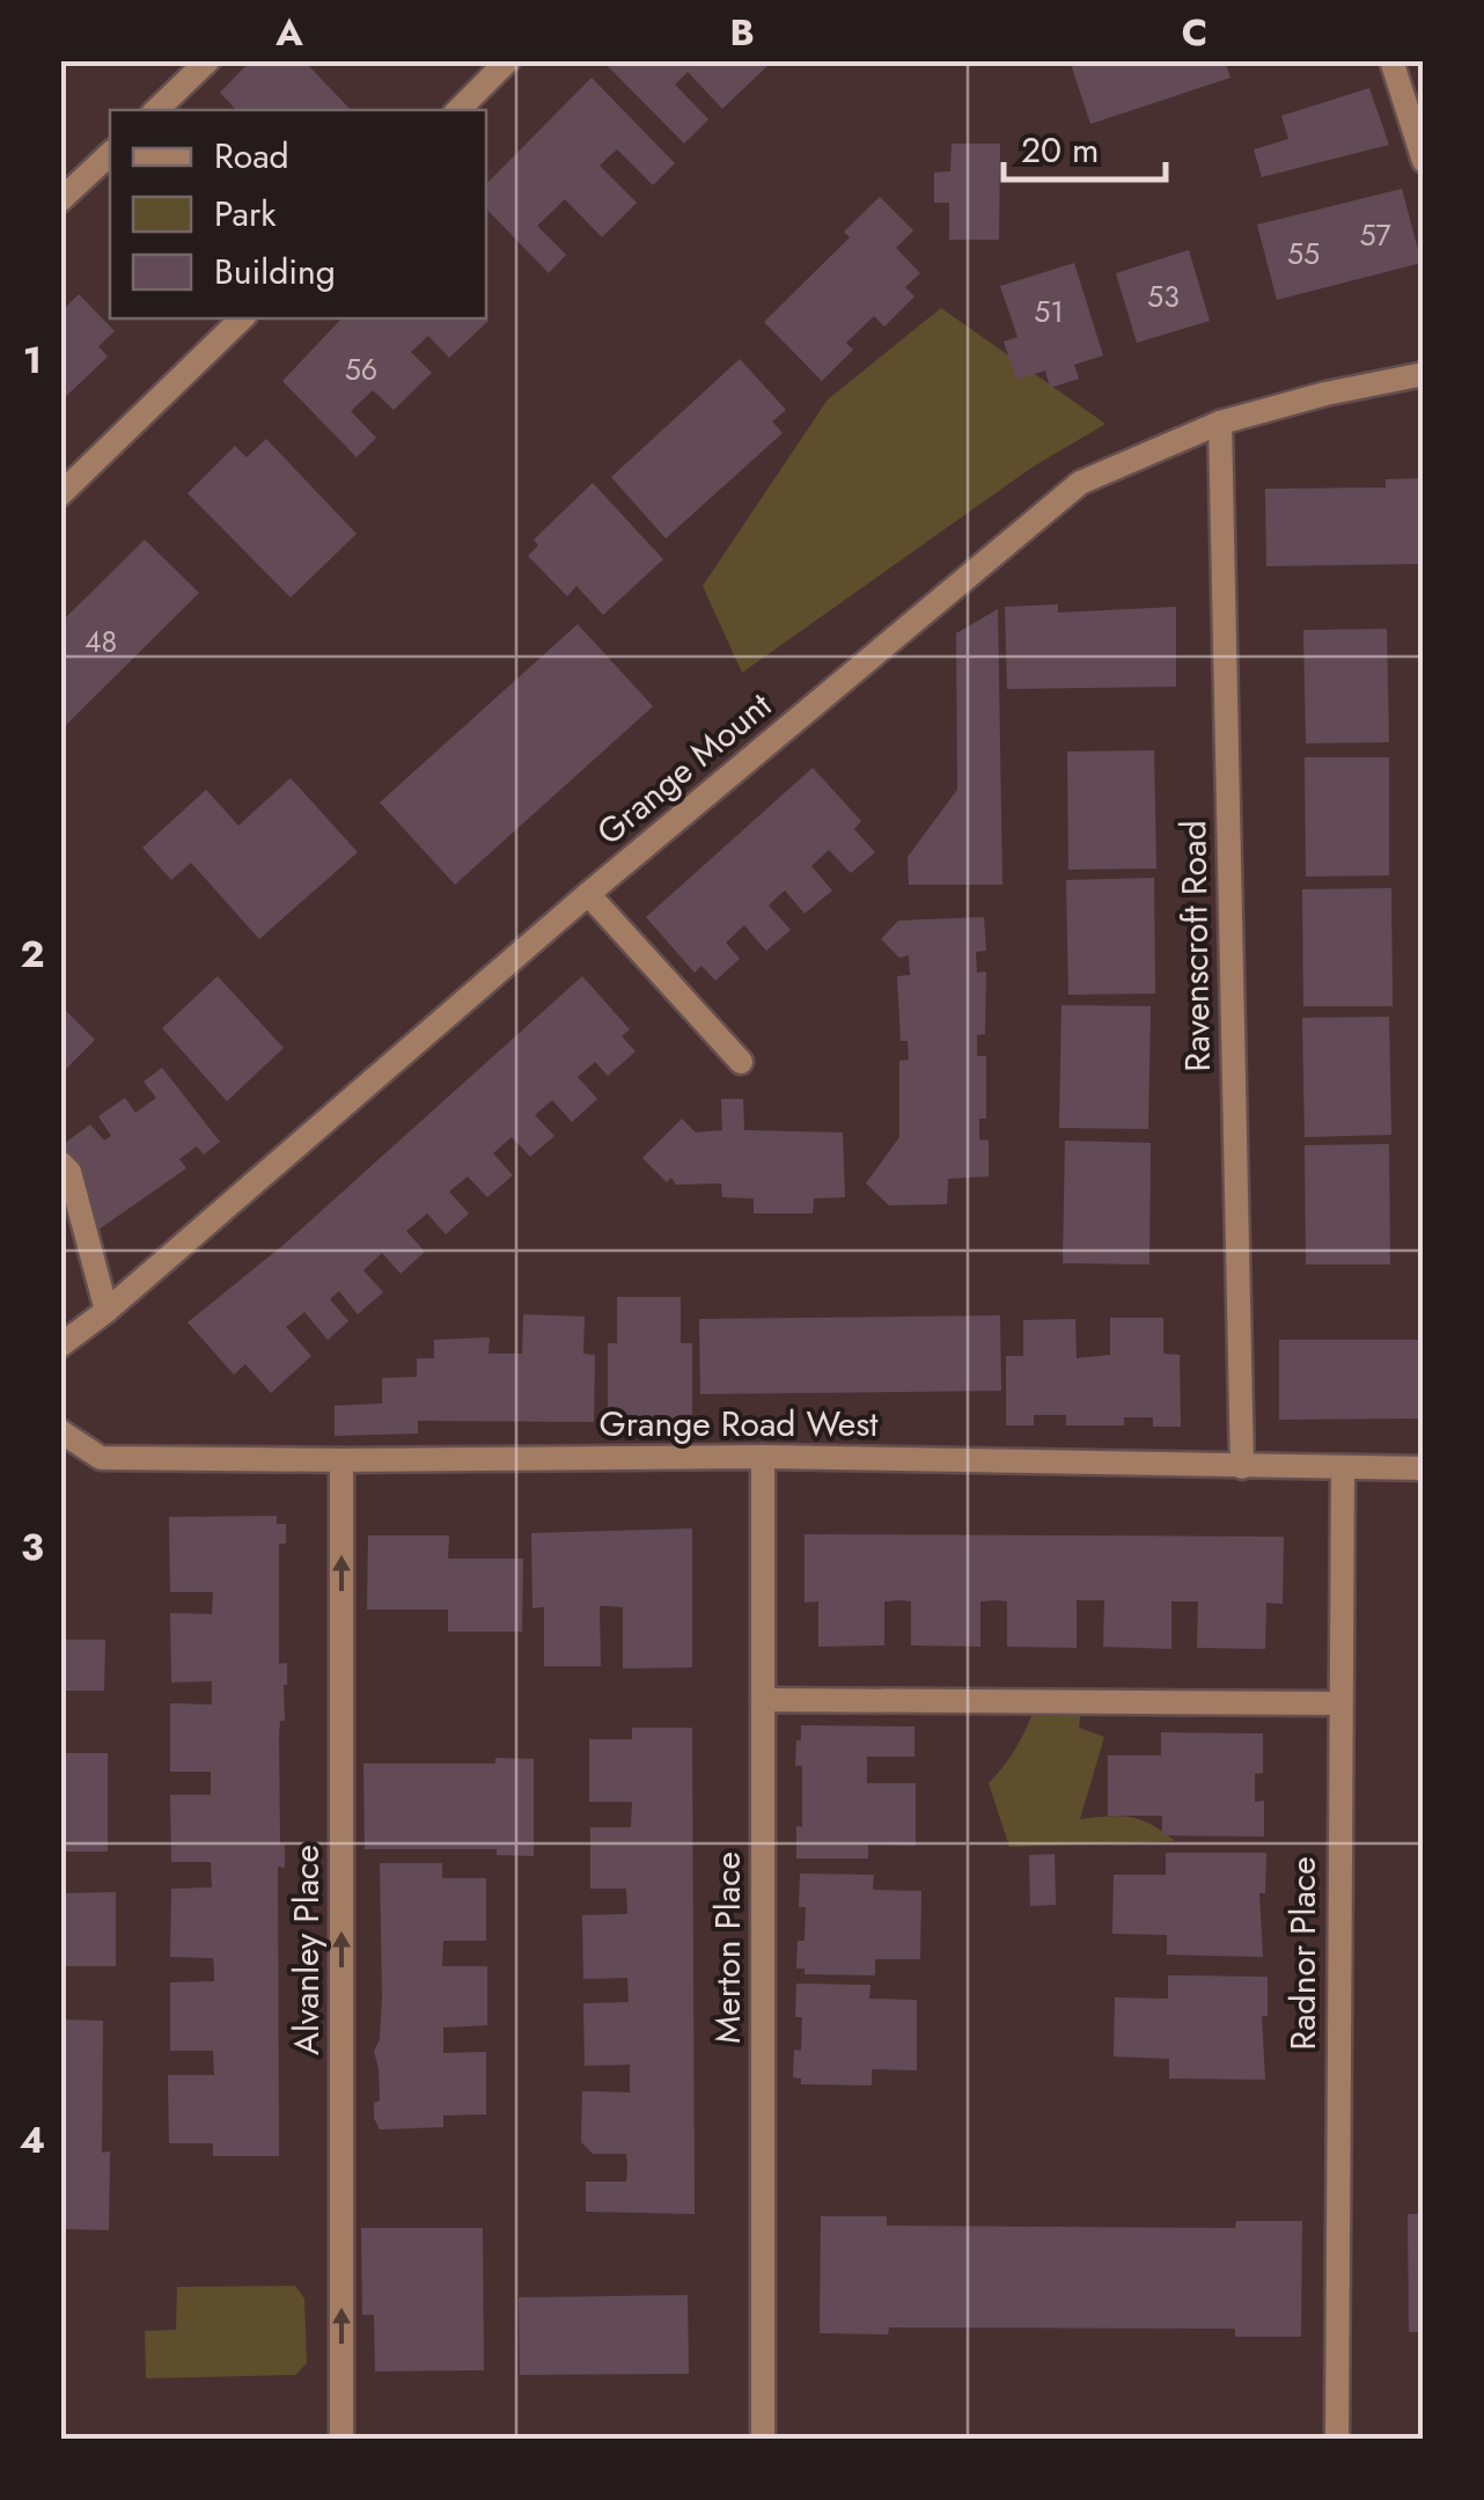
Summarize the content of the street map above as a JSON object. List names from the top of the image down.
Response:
{
  "streets": {
    "street": [
      "Grange Mount",
      "Ravenscroft Road",
      "Grange Road West",
      "Merton Place",
      "Alvanley Place",
      "Radnor Place"
    ]
  },
  "crossings": [
    ["Grange Mount", "Ravenscroft Road"],
    ["Ravenscroft Road", "Grange Road West"],
    ["Grange Road West", "Merton Place"],
    ["Grange Road West", "Alvanley Place"],
    ["Grange Road West", "Radnor Place"]
  ],
  "one_way": ["Alvanley Place"],
  "house_numbers": [
    "57",
    "55",
    "53",
    "51",
    "56",
    "48"
  ],
  "legend": ["Road", "Park", "Building"],
  "scale_bar": "20 m",
  "grid": {
    "columns": ["A", "B", "C"],
    "rows": [
      "1",
      "2",
      "3",
      "4"
    ]
  }
}
